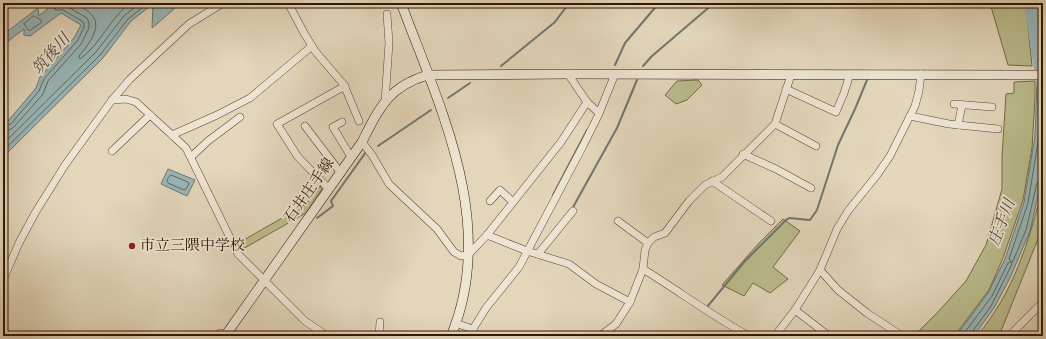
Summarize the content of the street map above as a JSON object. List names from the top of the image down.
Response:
{
  "streets": {
    "street": ["石井庄手線"]
  },
  "water": ["筑後川", "庄手川"],
  "places": ["市立三隈中学校"]
}
